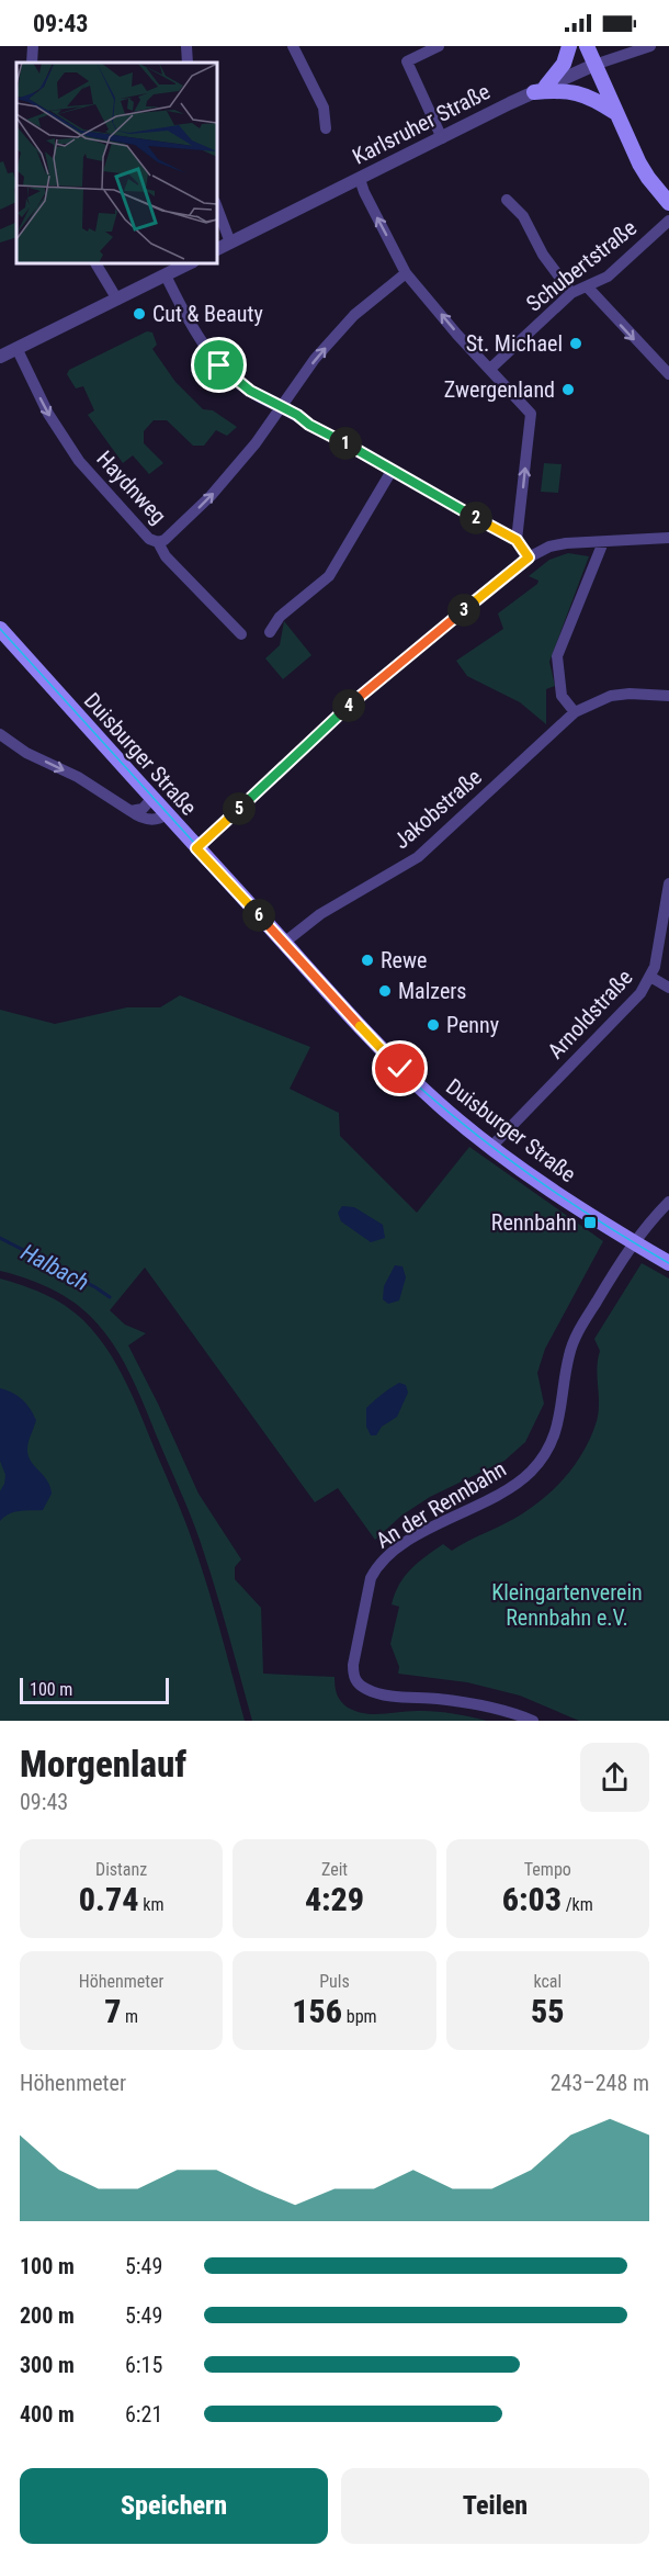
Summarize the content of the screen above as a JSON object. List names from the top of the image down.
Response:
{
  "streets": {
    "main road": ["Duisburger Straße"],
    "street": [
      "Karlsruher Straße",
      "Schubertstraße",
      "Haydnweg",
      "Jakobstraße",
      "Arnoldstraße",
      "An der Rennbahn"
    ]
  },
  "crossings": [
    ["Duisburger Straße", "Jakobstraße"],
    ["Duisburger Straße", "Arnoldstraße"],
    ["Duisburger Straße", "An der Rennbahn"]
  ],
  "one_way": ["Haydnweg"],
  "water": ["Halbach"],
  "parks": ["Kleingartenverein Rennbahn e.V."],
  "places": {
    "other": [
      "Cut & Beauty",
      "St. Michael",
      "Zwergenland",
      "Rewe",
      "Malzers",
      "Penny"
    ],
    "transit": ["Rennbahn"]
  },
  "scale_bar": "100 m",
  "page": {
    "status": "09:43",
    "pins": [
      "1",
      "2",
      "3",
      "4",
      "5",
      "6"
    ],
    "scale": "100 m",
    "heading": ["Morgenlauf", "09:43"],
    "stats": [
      ["Distanz", "0.74 km"],
      ["Zeit", "4:29"],
      ["Tempo", "6:03 /km"],
      ["Höhenmeter", "7 m"],
      ["Puls", "156 bpm"],
      ["kcal", "55"]
    ],
    "chart": ["Höhenmeter", "243–248 m"],
    "list": [
      {
        "name": "100 m",
        "note": "5:49"
      },
      {
        "name": "200 m",
        "note": "5:49"
      },
      {
        "name": "300 m",
        "note": "6:15"
      },
      {
        "name": "400 m",
        "note": "6:21"
      }
    ],
    "buttons": ["Speichern", "Teilen"]
  }
}
